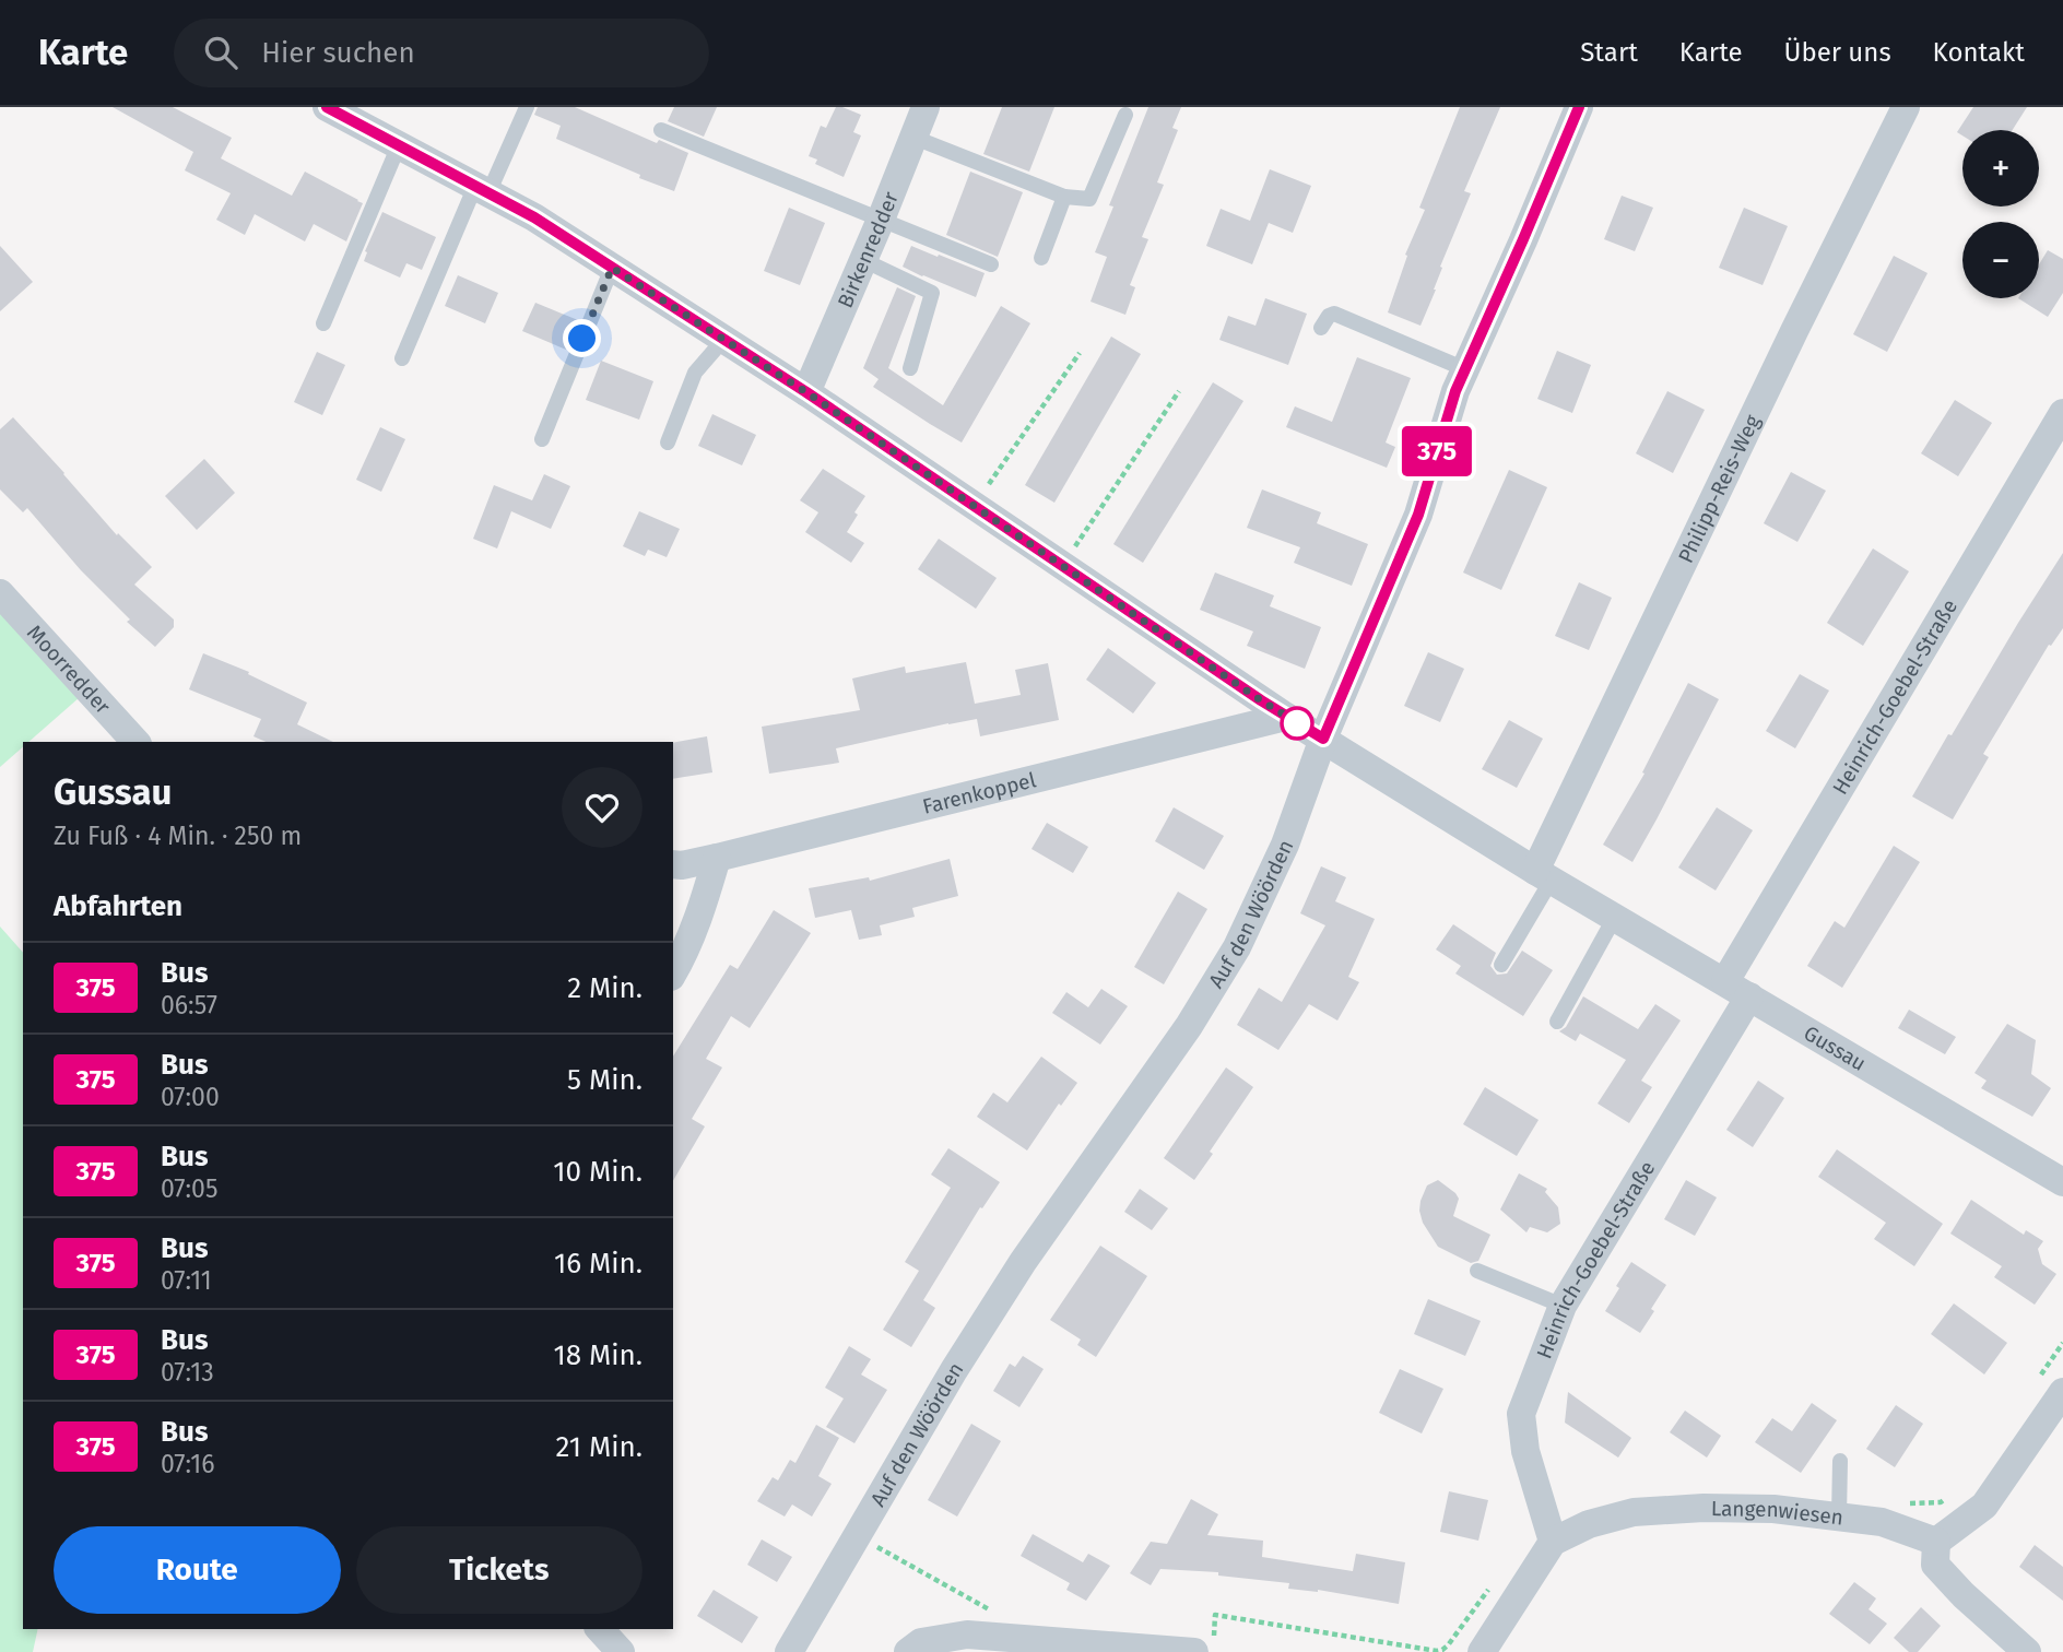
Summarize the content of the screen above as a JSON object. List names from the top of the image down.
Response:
{
  "streets": {
    "street": [
      "Birkenredder",
      "Philipp-Reis-Weg",
      "Moorredder",
      "Heinrich-Goebel-Straße",
      "Farenkoppel",
      "Auf den Wöörden",
      "Gussau",
      "Langenwiesen"
    ]
  },
  "crossings": [
    ["Birkenredder", "Gussau"],
    ["Philipp-Reis-Weg", "Gussau"],
    ["Heinrich-Goebel-Straße", "Gussau"],
    ["Heinrich-Goebel-Straße", "Langenwiesen"],
    ["Farenkoppel", "Gussau"],
    ["Auf den Wöörden", "Gussau"]
  ],
  "lines": ["bus line 375"],
  "page": {
    "header": "Karte",
    "search": "Hier suchen",
    "nav": [
      "Start",
      "Karte",
      "Über uns",
      "Kontakt"
    ],
    "on_map": "375",
    "map_buttons": ["+", "−"],
    "heading": [
      ["Gussau", "Zu Fuß · 4 Min. · 250 m"],
      "Abfahrten"
    ],
    "list": [
      {
        "mark": "375",
        "name": "Bus",
        "note": "06:57",
        "value": "2 Min."
      },
      {
        "mark": "375",
        "name": "Bus",
        "note": "07:00",
        "value": "5 Min."
      },
      {
        "mark": "375",
        "name": "Bus",
        "note": "07:05",
        "value": "10 Min."
      },
      {
        "mark": "375",
        "name": "Bus",
        "note": "07:11",
        "value": "16 Min."
      },
      {
        "mark": "375",
        "name": "Bus",
        "note": "07:13",
        "value": "18 Min."
      },
      {
        "mark": "375",
        "name": "Bus",
        "note": "07:16",
        "value": "21 Min."
      }
    ],
    "buttons": ["Route", "Tickets"]
  }
}
